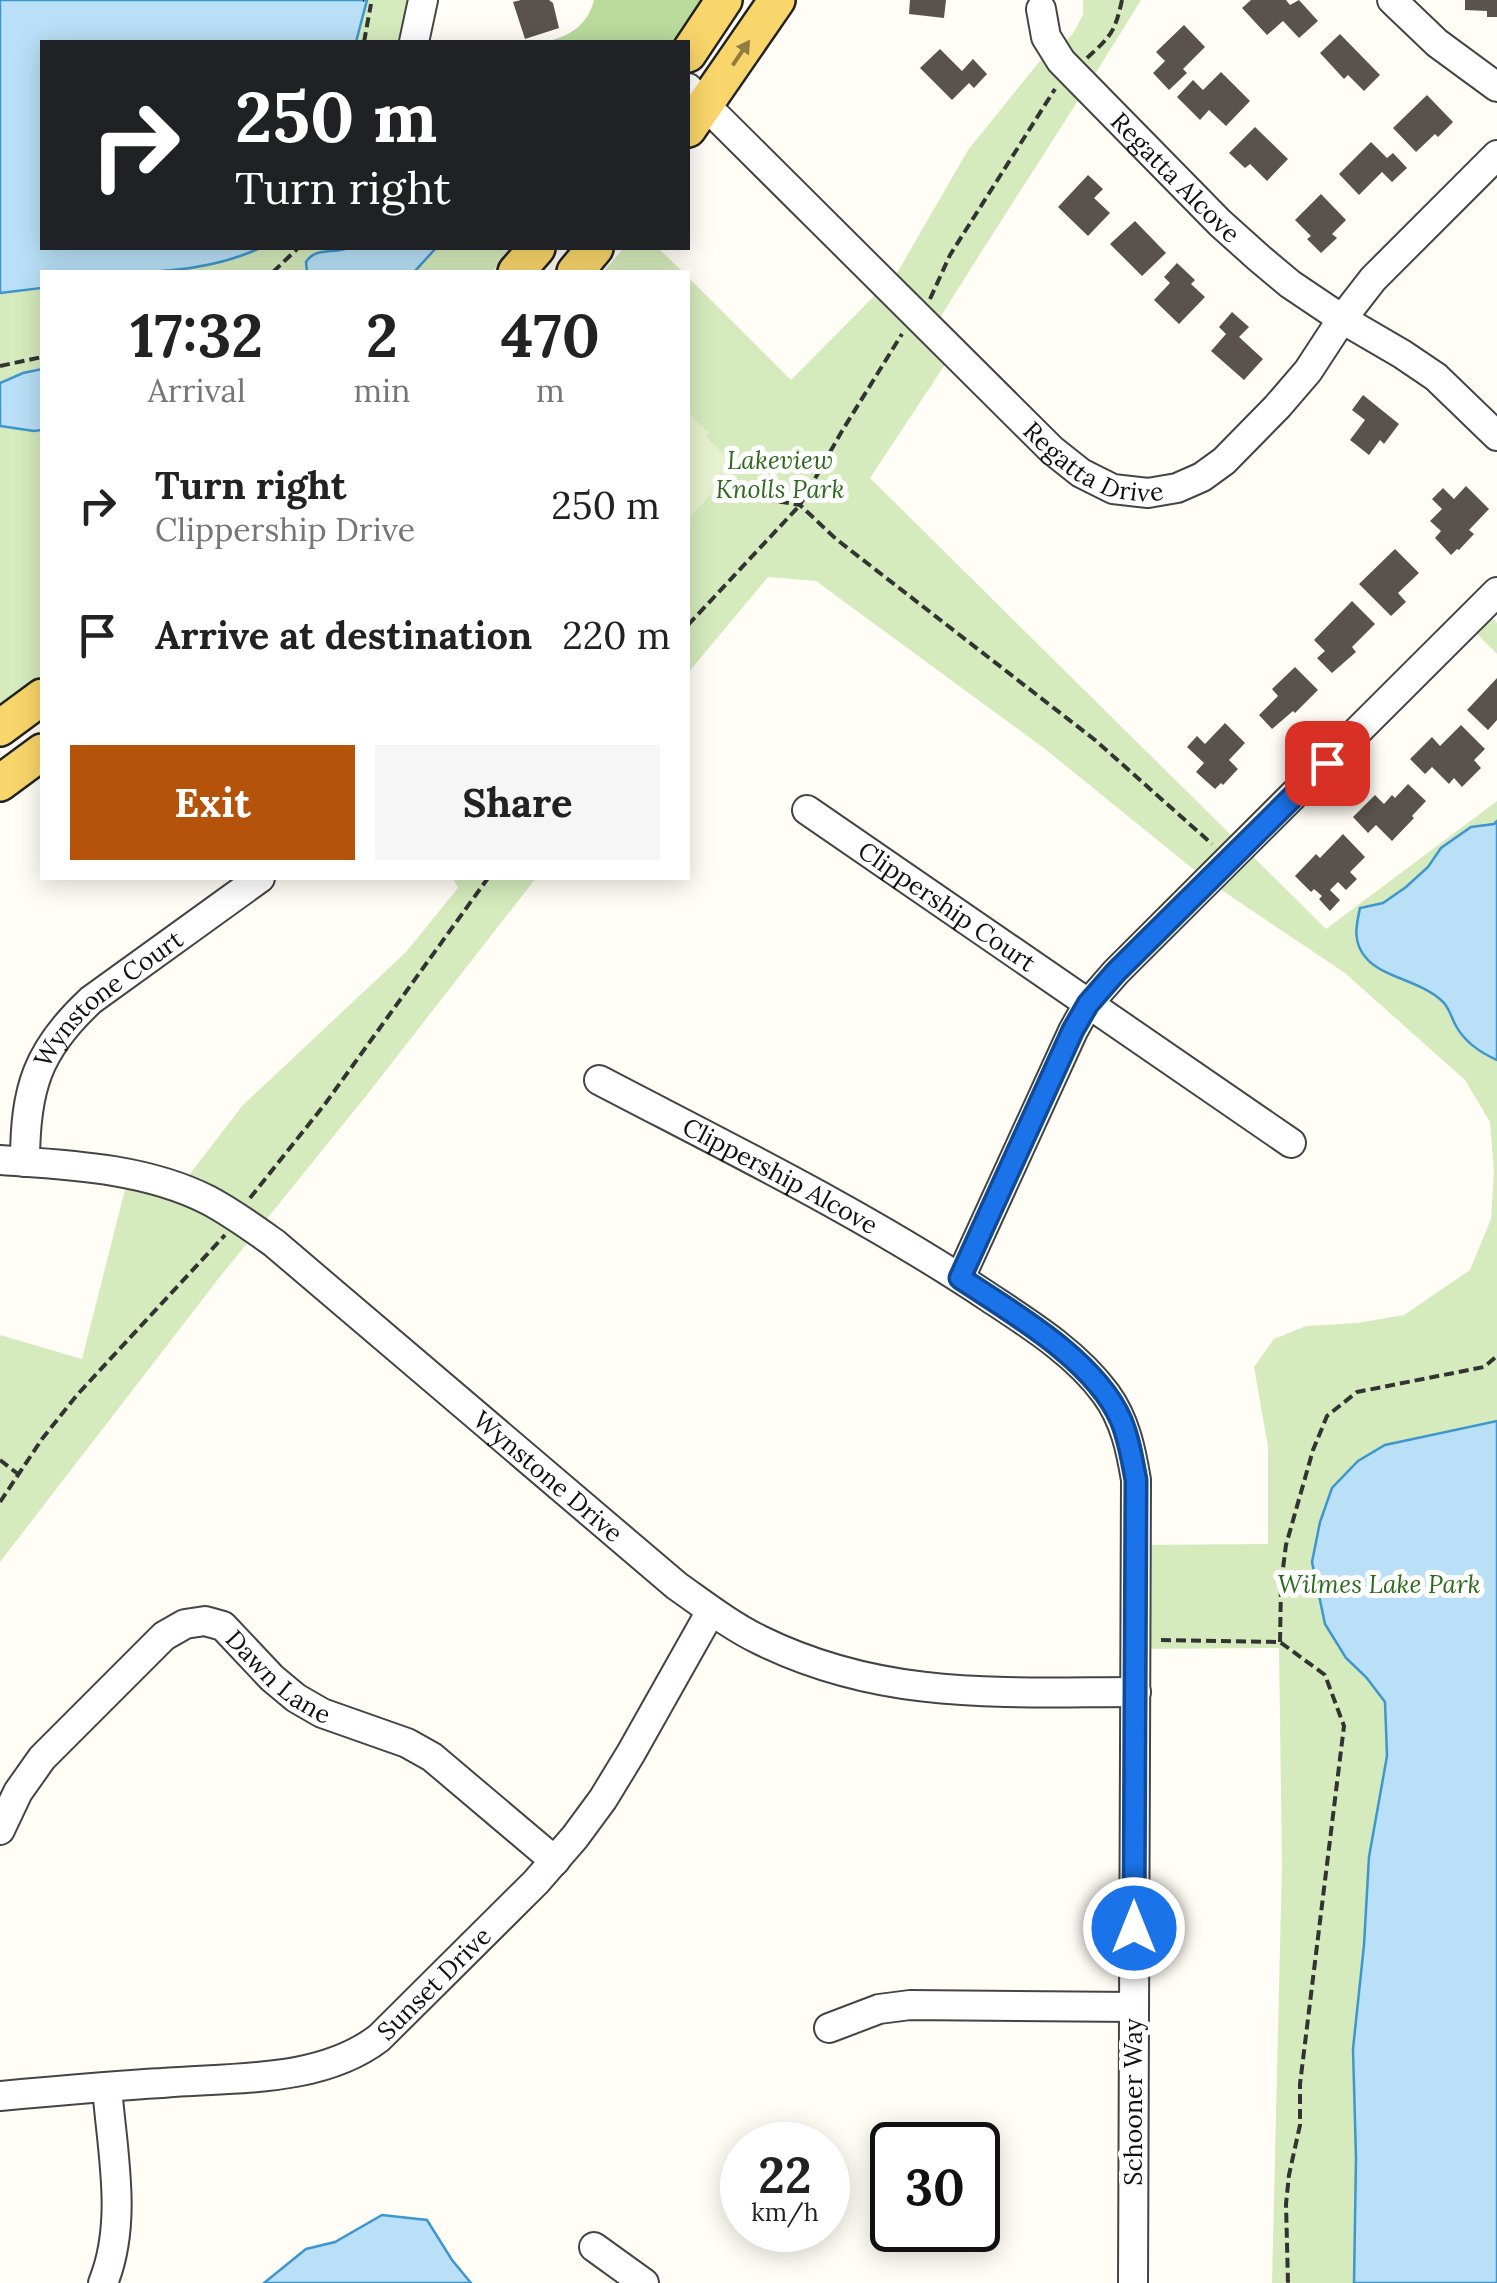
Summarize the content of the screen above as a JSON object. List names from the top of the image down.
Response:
{
  "streets": {
    "street": [
      "Regatta Alcove",
      "Regatta Drive",
      "Clippership Court",
      "Wynstone Court",
      "Clippership Alcove",
      "Wynstone Drive",
      "Dawn Lane",
      "Sunset Drive",
      "Schooner Way"
    ]
  },
  "crossings": [
    ["Regatta Alcove", "Regatta Drive"],
    ["Wynstone Court", "Wynstone Drive"],
    ["Clippership Alcove", "Schooner Way"],
    ["Wynstone Drive", "Sunset Drive"],
    ["Wynstone Drive", "Schooner Way"],
    ["Dawn Lane", "Sunset Drive"]
  ],
  "parks": ["Lakeview Knolls Park", "Wilmes Lake Park"],
  "page": {
    "turn": ["250 m", "Turn right"],
    "eta": [
      "17:32",
      "Arrival",
      "2",
      "min",
      "470",
      "m"
    ],
    "list": [
      {
        "name": "Turn right",
        "note": "Clippership Drive",
        "value": "250 m"
      },
      {
        "name": "Arrive at destination",
        "value": "220 m"
      }
    ],
    "buttons": ["Exit", "Share"],
    "speed": "22 km/h",
    "limit": "30"
  }
}
